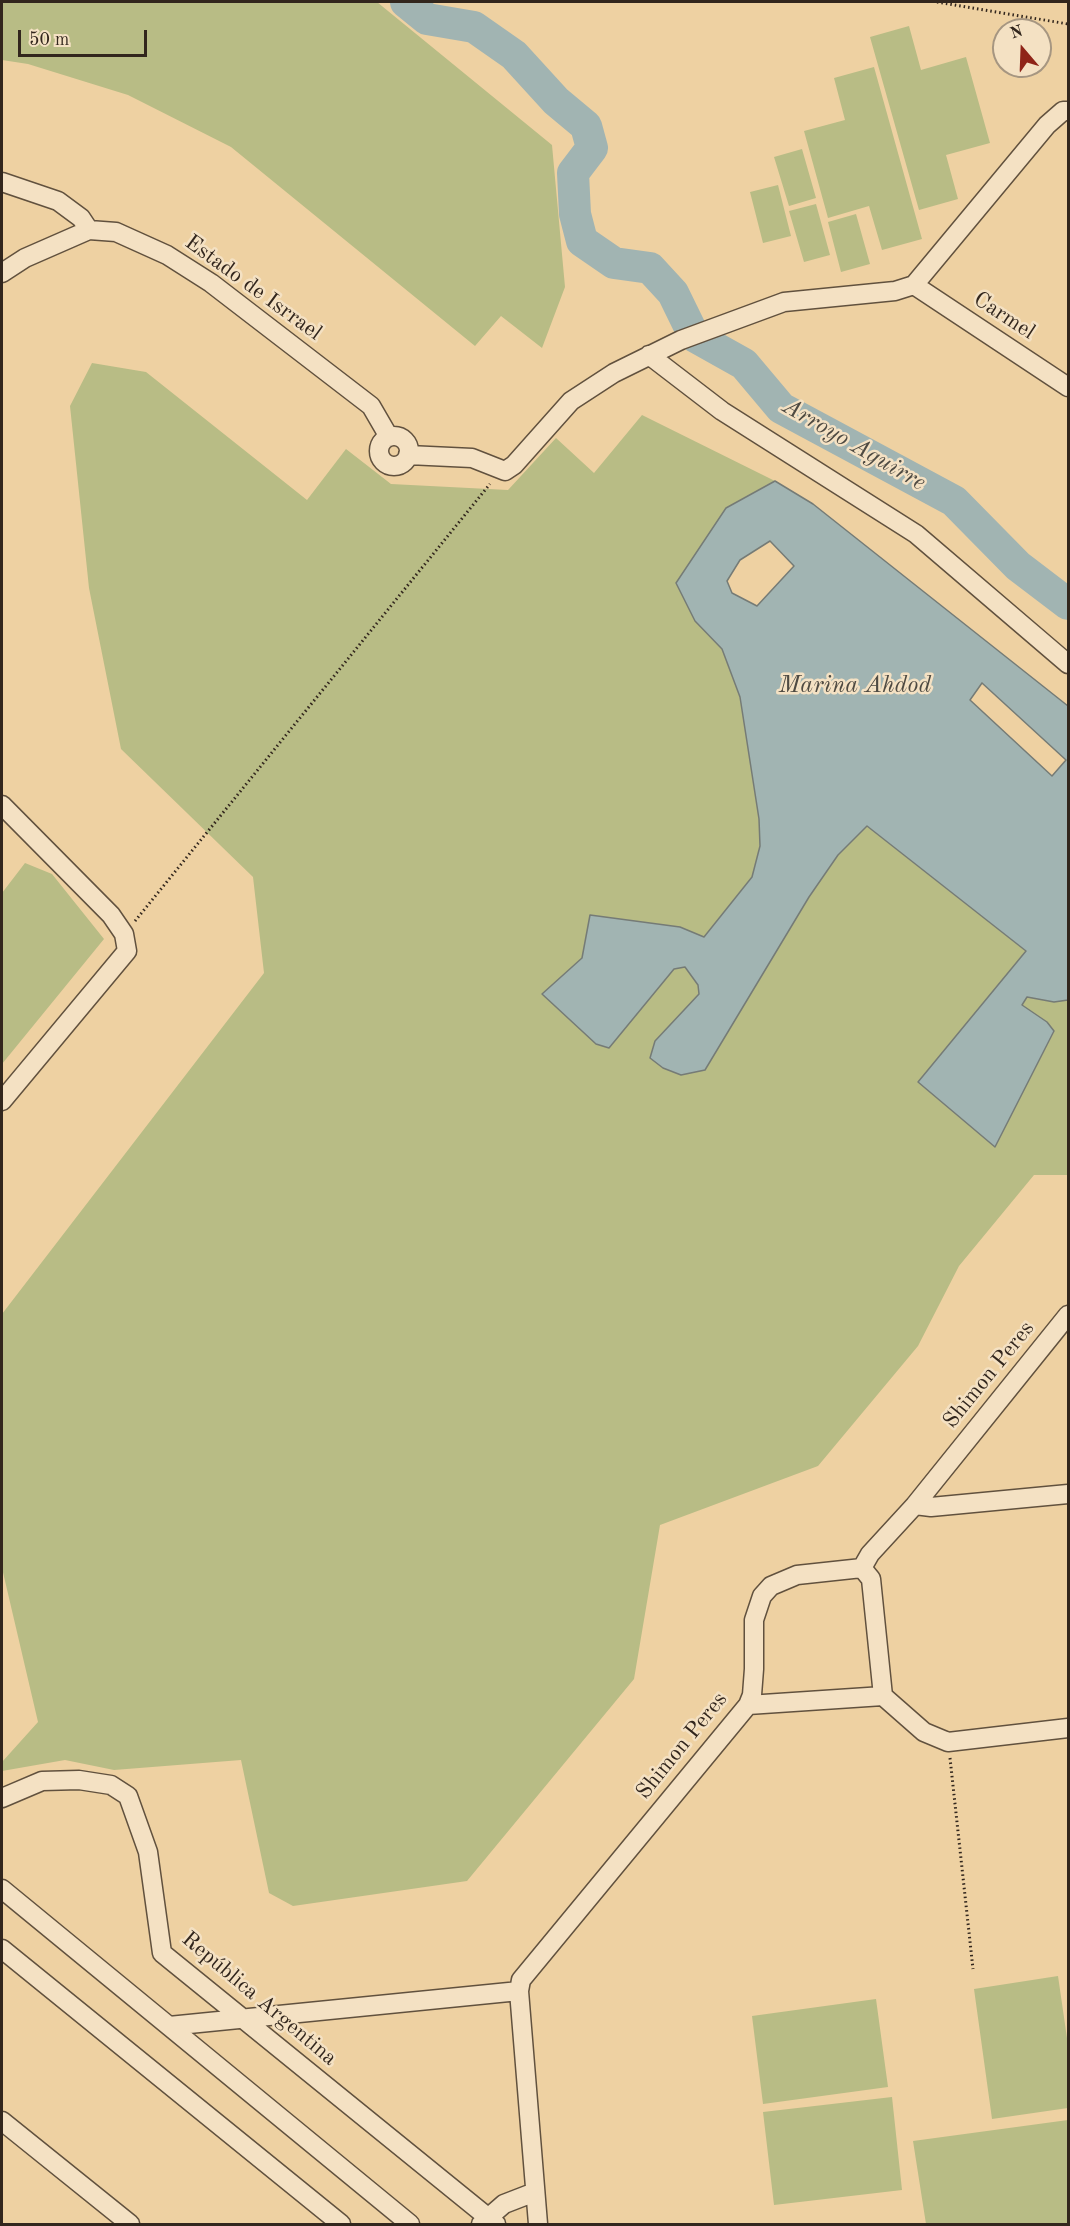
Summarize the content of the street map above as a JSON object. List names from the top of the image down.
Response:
{
  "streets": {
    "street": [
      "Estado de Isrrael",
      "Carmel",
      "Shimon Peres",
      "República Argentina"
    ]
  },
  "water": ["Arroyo Aguirre", "Marina Ahdod"],
  "scale_bar": "50 m",
  "north": "top"
}
